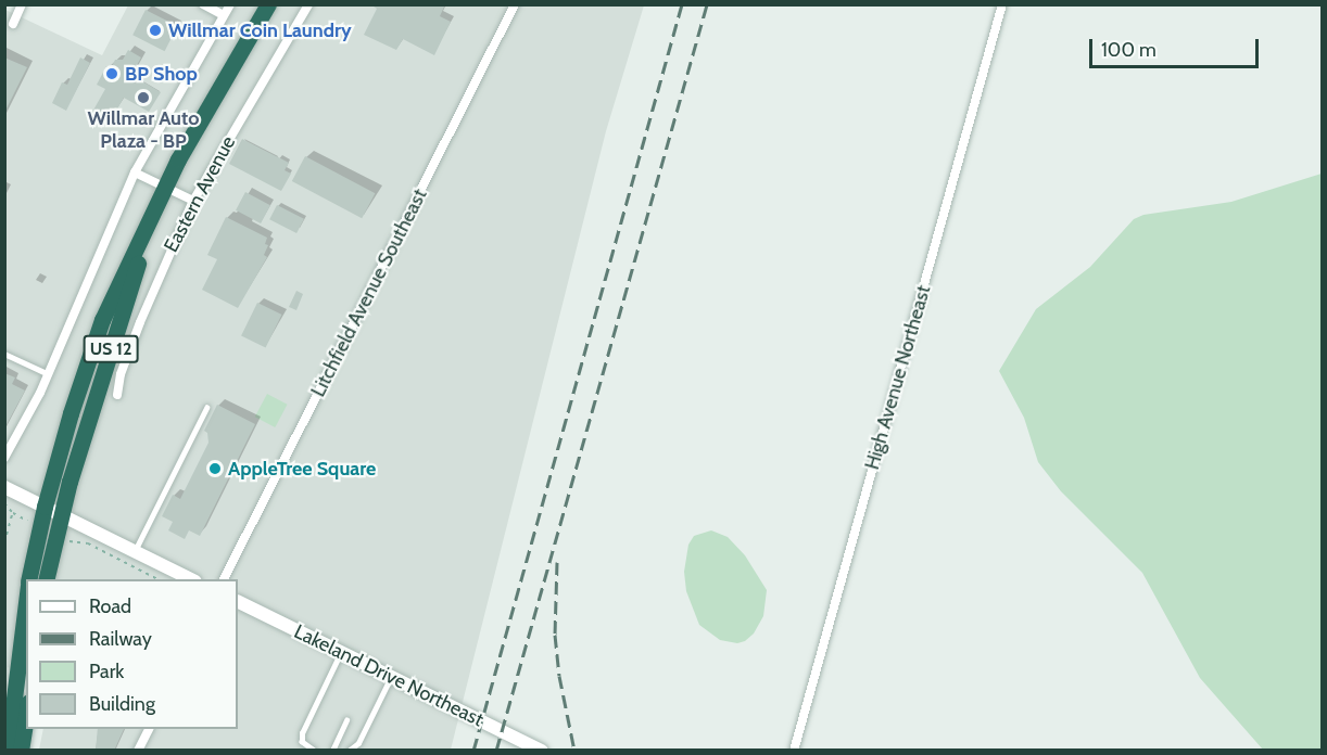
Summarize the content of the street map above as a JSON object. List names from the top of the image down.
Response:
{
  "streets": {
    "highway": ["US 12"],
    "main road": ["Lakeland Drive Northeast"],
    "street": ["Eastern Avenue", "Litchfield Avenue Southeast", "High Avenue Northeast"]
  },
  "places": [
    "Willmar Coin Laundry",
    "BP Shop",
    "Willmar Auto Plaza - BP",
    "AppleTree Square"
  ],
  "legend": [
    "Road",
    "Railway",
    "Park",
    "Building"
  ],
  "scale_bar": "100 m"
}
